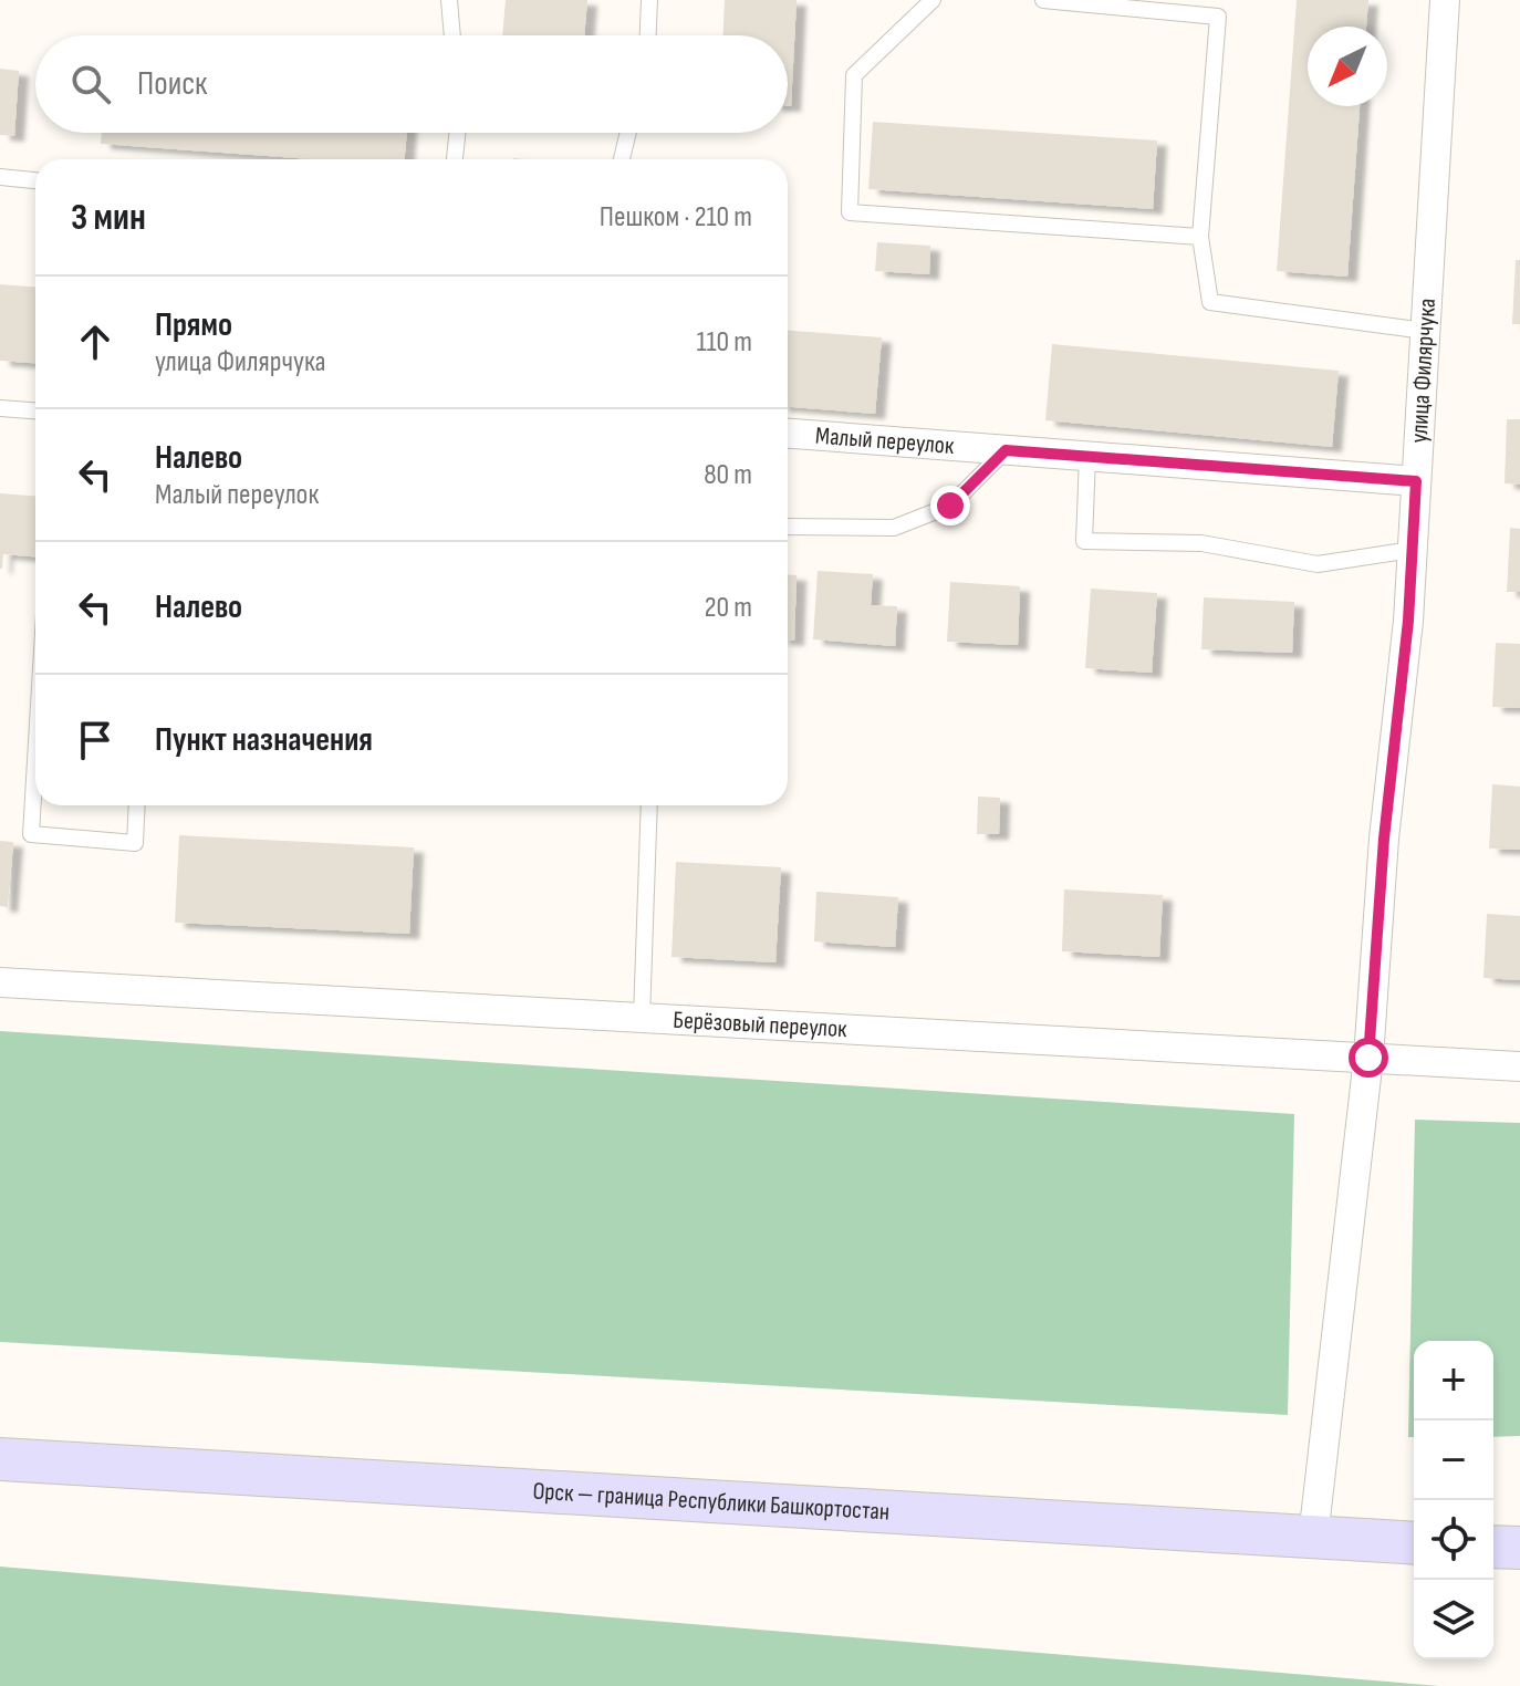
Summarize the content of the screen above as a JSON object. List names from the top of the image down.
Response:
{
  "streets": {
    "main road": ["Орск — граница Республики Башкортостан"],
    "street": ["улица Филярчука", "Малый переулок", "Берёзовый переулок"]
  },
  "crossings": [
    ["улица Филярчука", "Малый переулок"],
    ["улица Филярчука", "Берёзовый переулок"],
    ["улица Филярчука", "Орск — граница Республики Башкортостан"]
  ],
  "north": "bottom left",
  "page": {
    "search": "Поиск",
    "heading": ["3 мин", "Пешком · 210 m"],
    "list": [
      ["Прямо", "улица Филярчука", "110 m"],
      ["Налево", "Малый переулок", "80 m"],
      ["Налево", "20 m"],
      "Пункт назначения"
    ],
    "map_buttons": ["+", "−"]
  }
}
